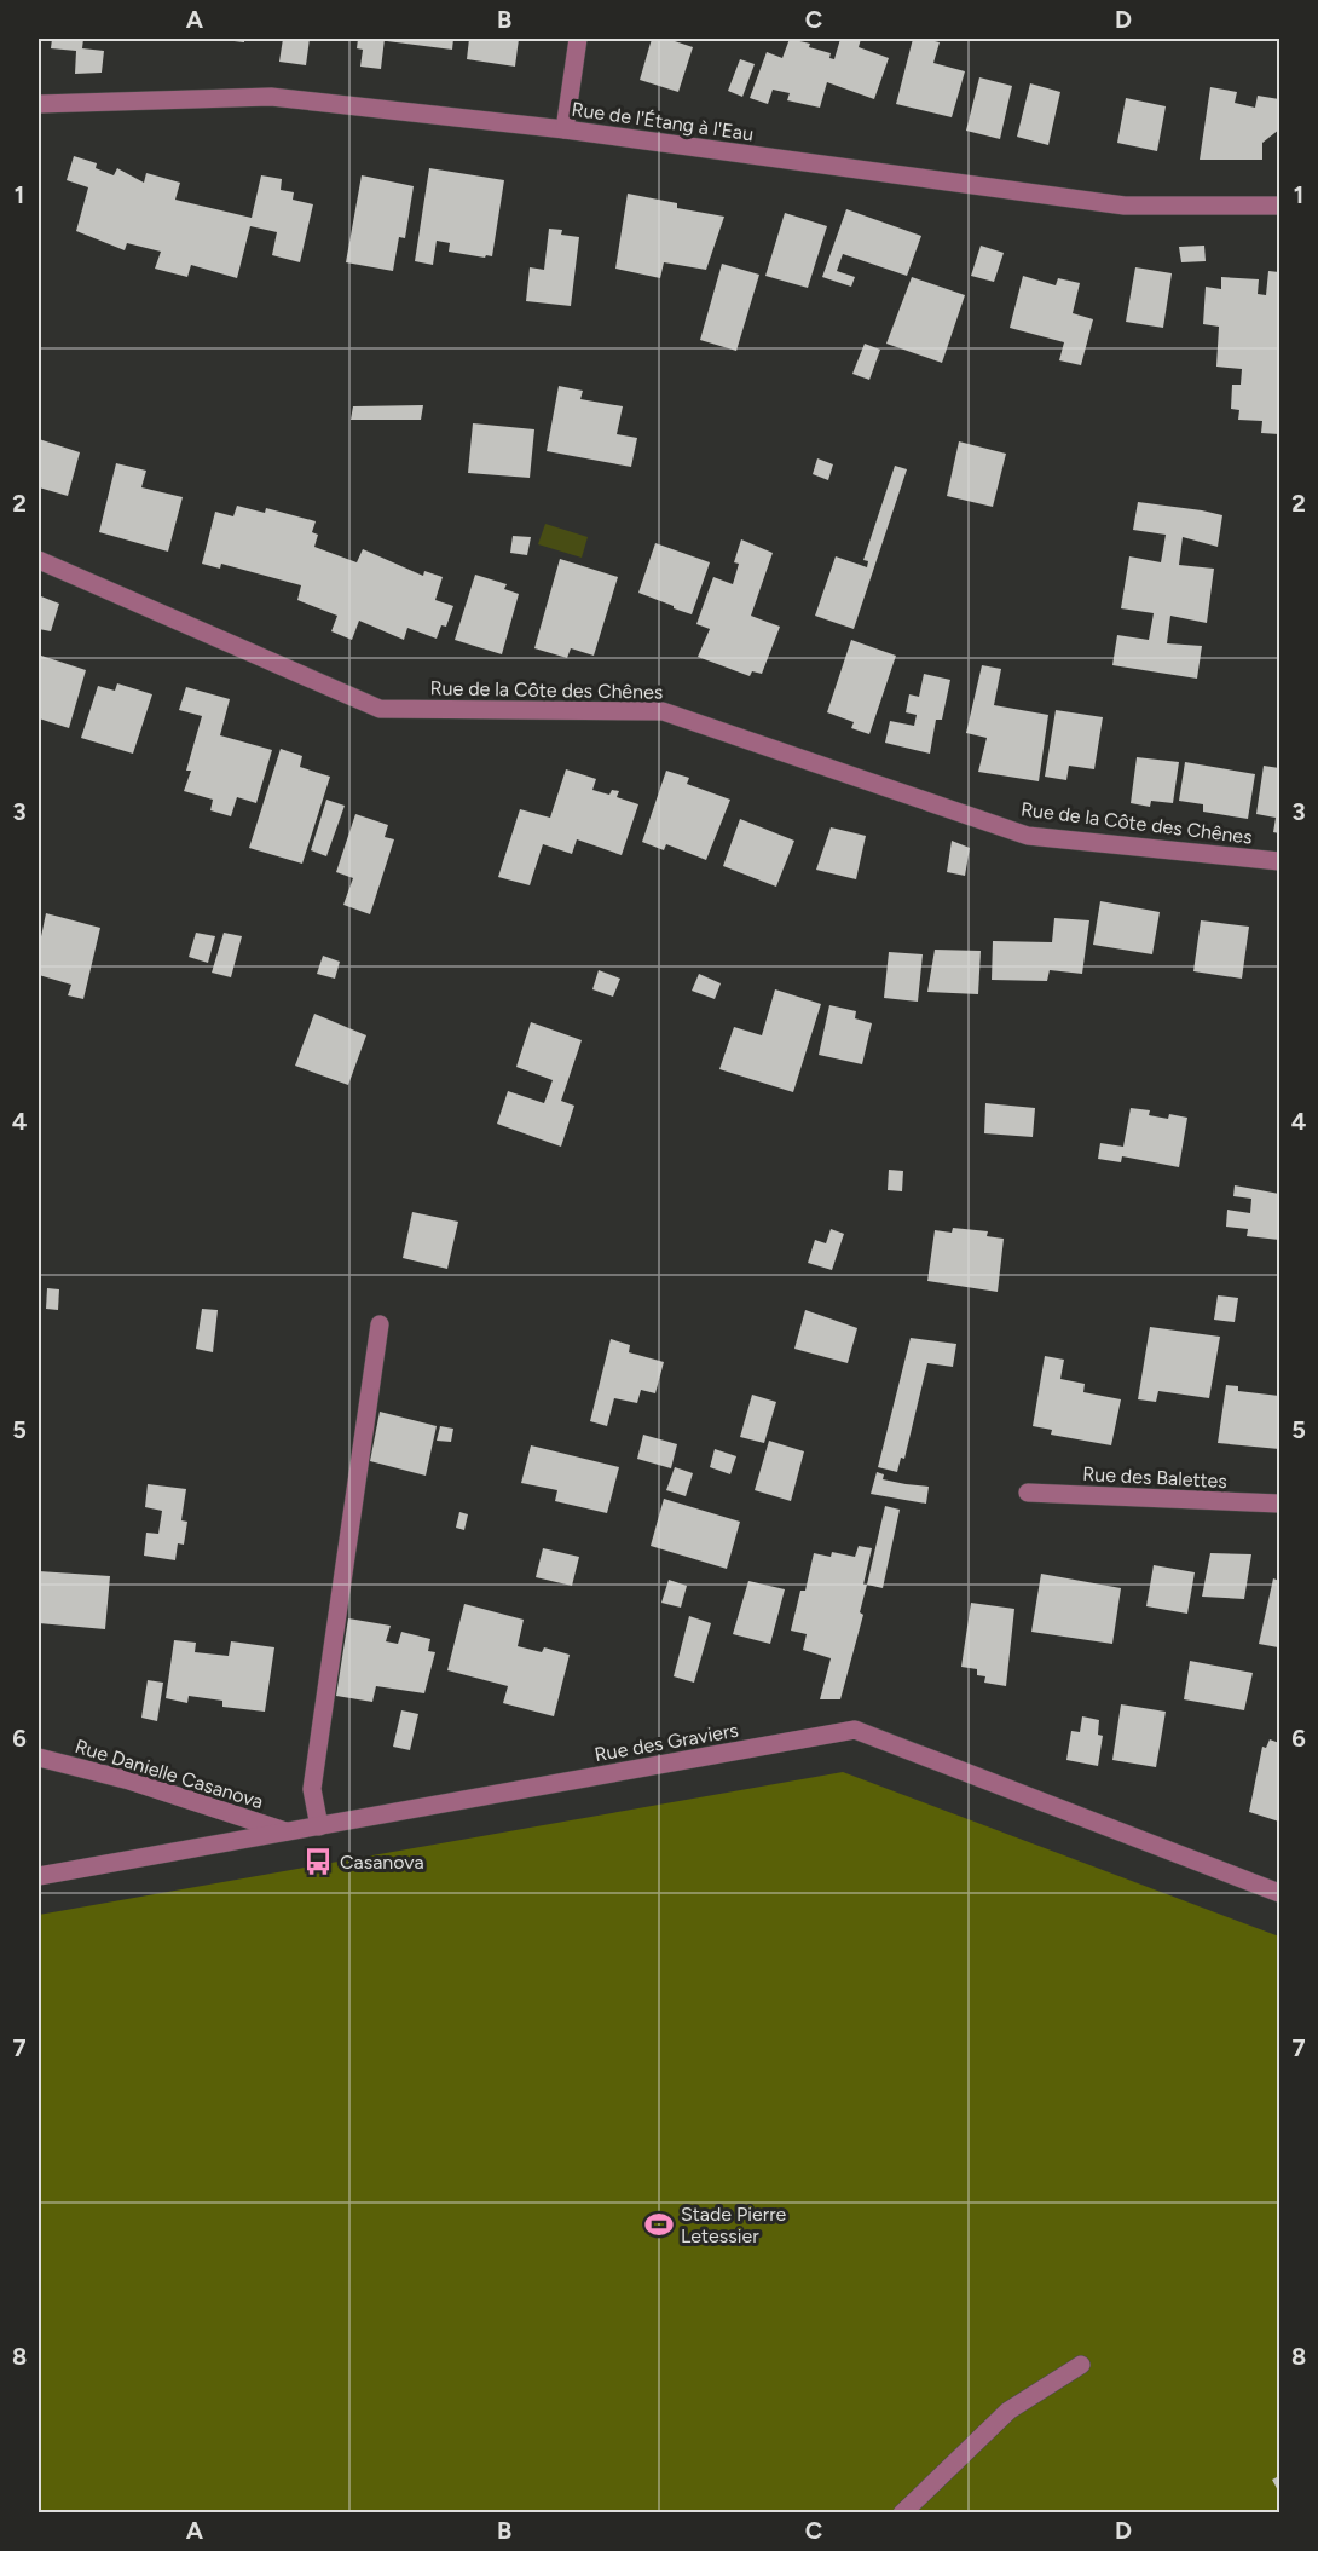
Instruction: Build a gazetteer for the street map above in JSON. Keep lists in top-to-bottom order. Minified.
{"streets":{"street":["Rue de l'Étang à l'Eau","Rue de la Côte des Chênes","Rue des Balettes","Rue des Graviers","Rue Danielle Casanova"]},"crossings":[["Rue des Graviers","Rue Danielle Casanova"]],"places":{"bus stop":["Casanova"],"sports":["Stade Pierre Letessier"]},"grid":{"columns":["A","B","C","D"],"rows":["1","2","3","4","5","6","7","8"]}}
